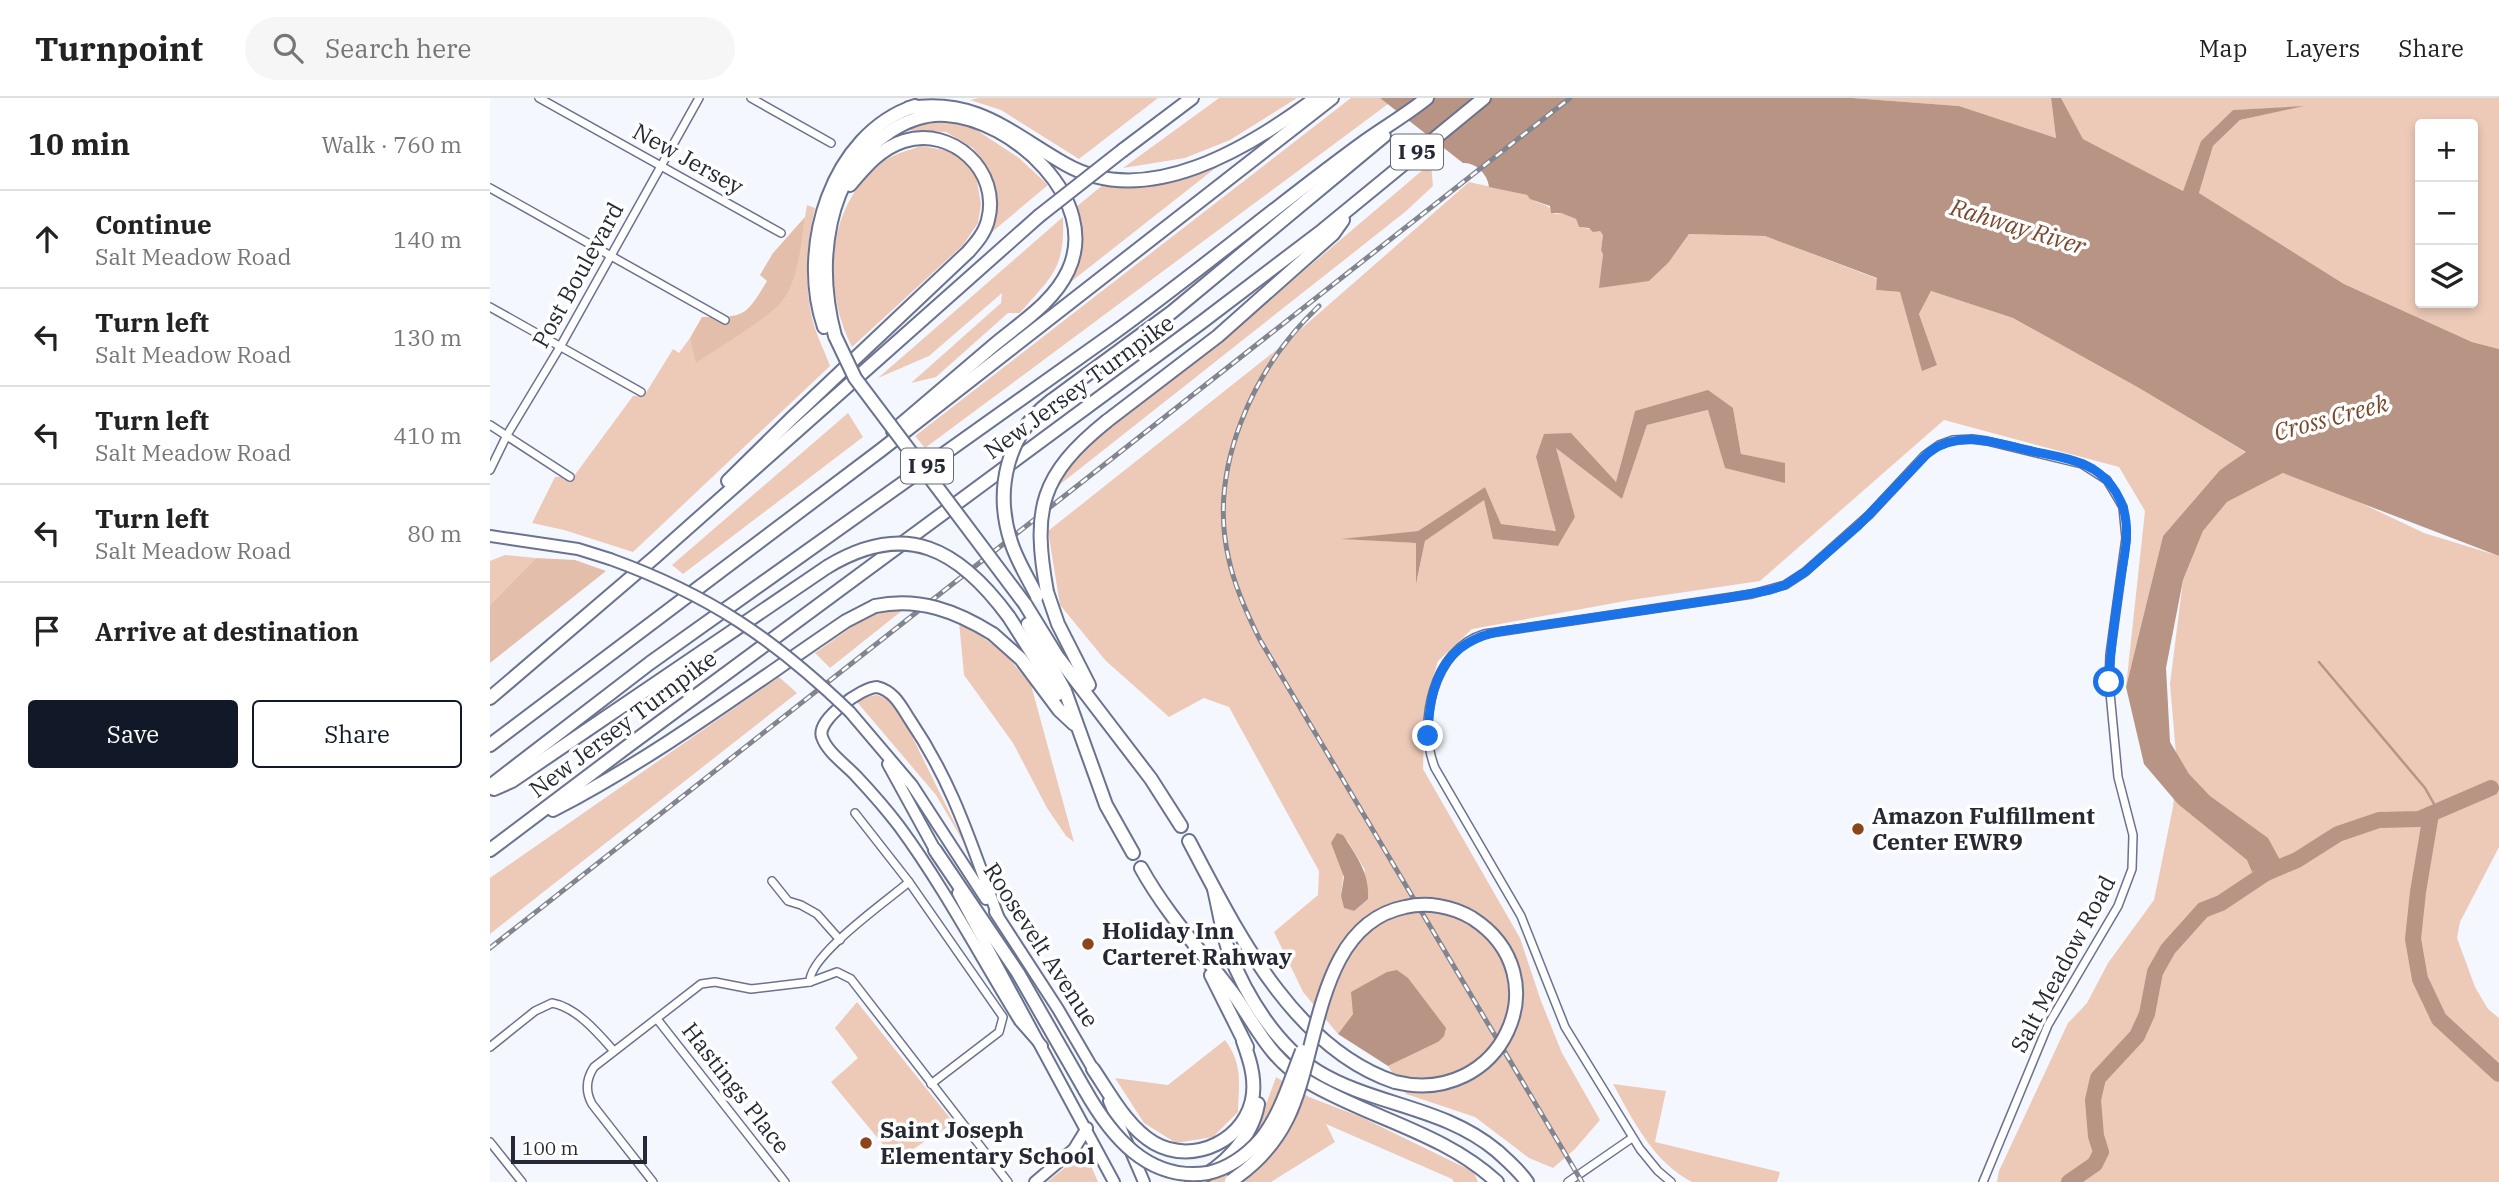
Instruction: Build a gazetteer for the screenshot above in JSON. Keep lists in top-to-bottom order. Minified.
{"streets":{"highway":["I 95","New Jersey Turnpike"],"main road":["Roosevelt Avenue"],"street":["New Jersey","Post Boulevard","Salt Meadow Road","Hastings Place"]},"crossings":[["I 95","New Jersey Turnpike"],["New Jersey","Post Boulevard"]],"water":["Rahway River","Cross Creek"],"places":["Amazon Fulfillment Center EWR9","Holiday Inn Carteret Rahway","Saint Joseph Elementary School"],"scale_bar":"100 m","page":{"header":"Turnpoint","search":"Search here","nav":["Map","Layers","Share"],"heading":["10 min","Walk · 760 m"],"map_buttons":["+","−"],"list":[["Continue","Salt Meadow Road","140 m"],["Turn left","Salt Meadow Road","130 m"],["Turn left","Salt Meadow Road","410 m"],["Turn left","Salt Meadow Road","80 m"],"Arrive at destination"],"buttons":["Save","Share"],"scale":"100 m"}}
